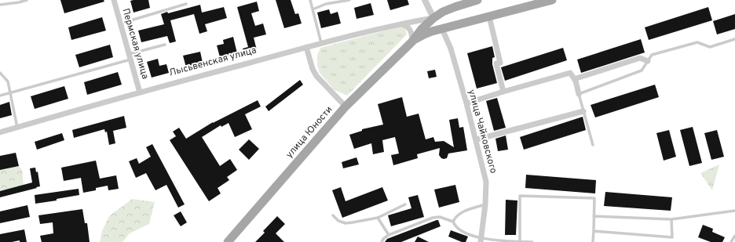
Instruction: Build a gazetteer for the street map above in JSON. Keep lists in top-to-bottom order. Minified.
{"streets":{"main road":["Лысьвенская улица","улица Юности"],"street":["Пермская улица","улица Чайковского"]},"crossings":[["Пермская улица","Лысьвенская улица"],["Лысьвенская улица","улица Юности"]]}
